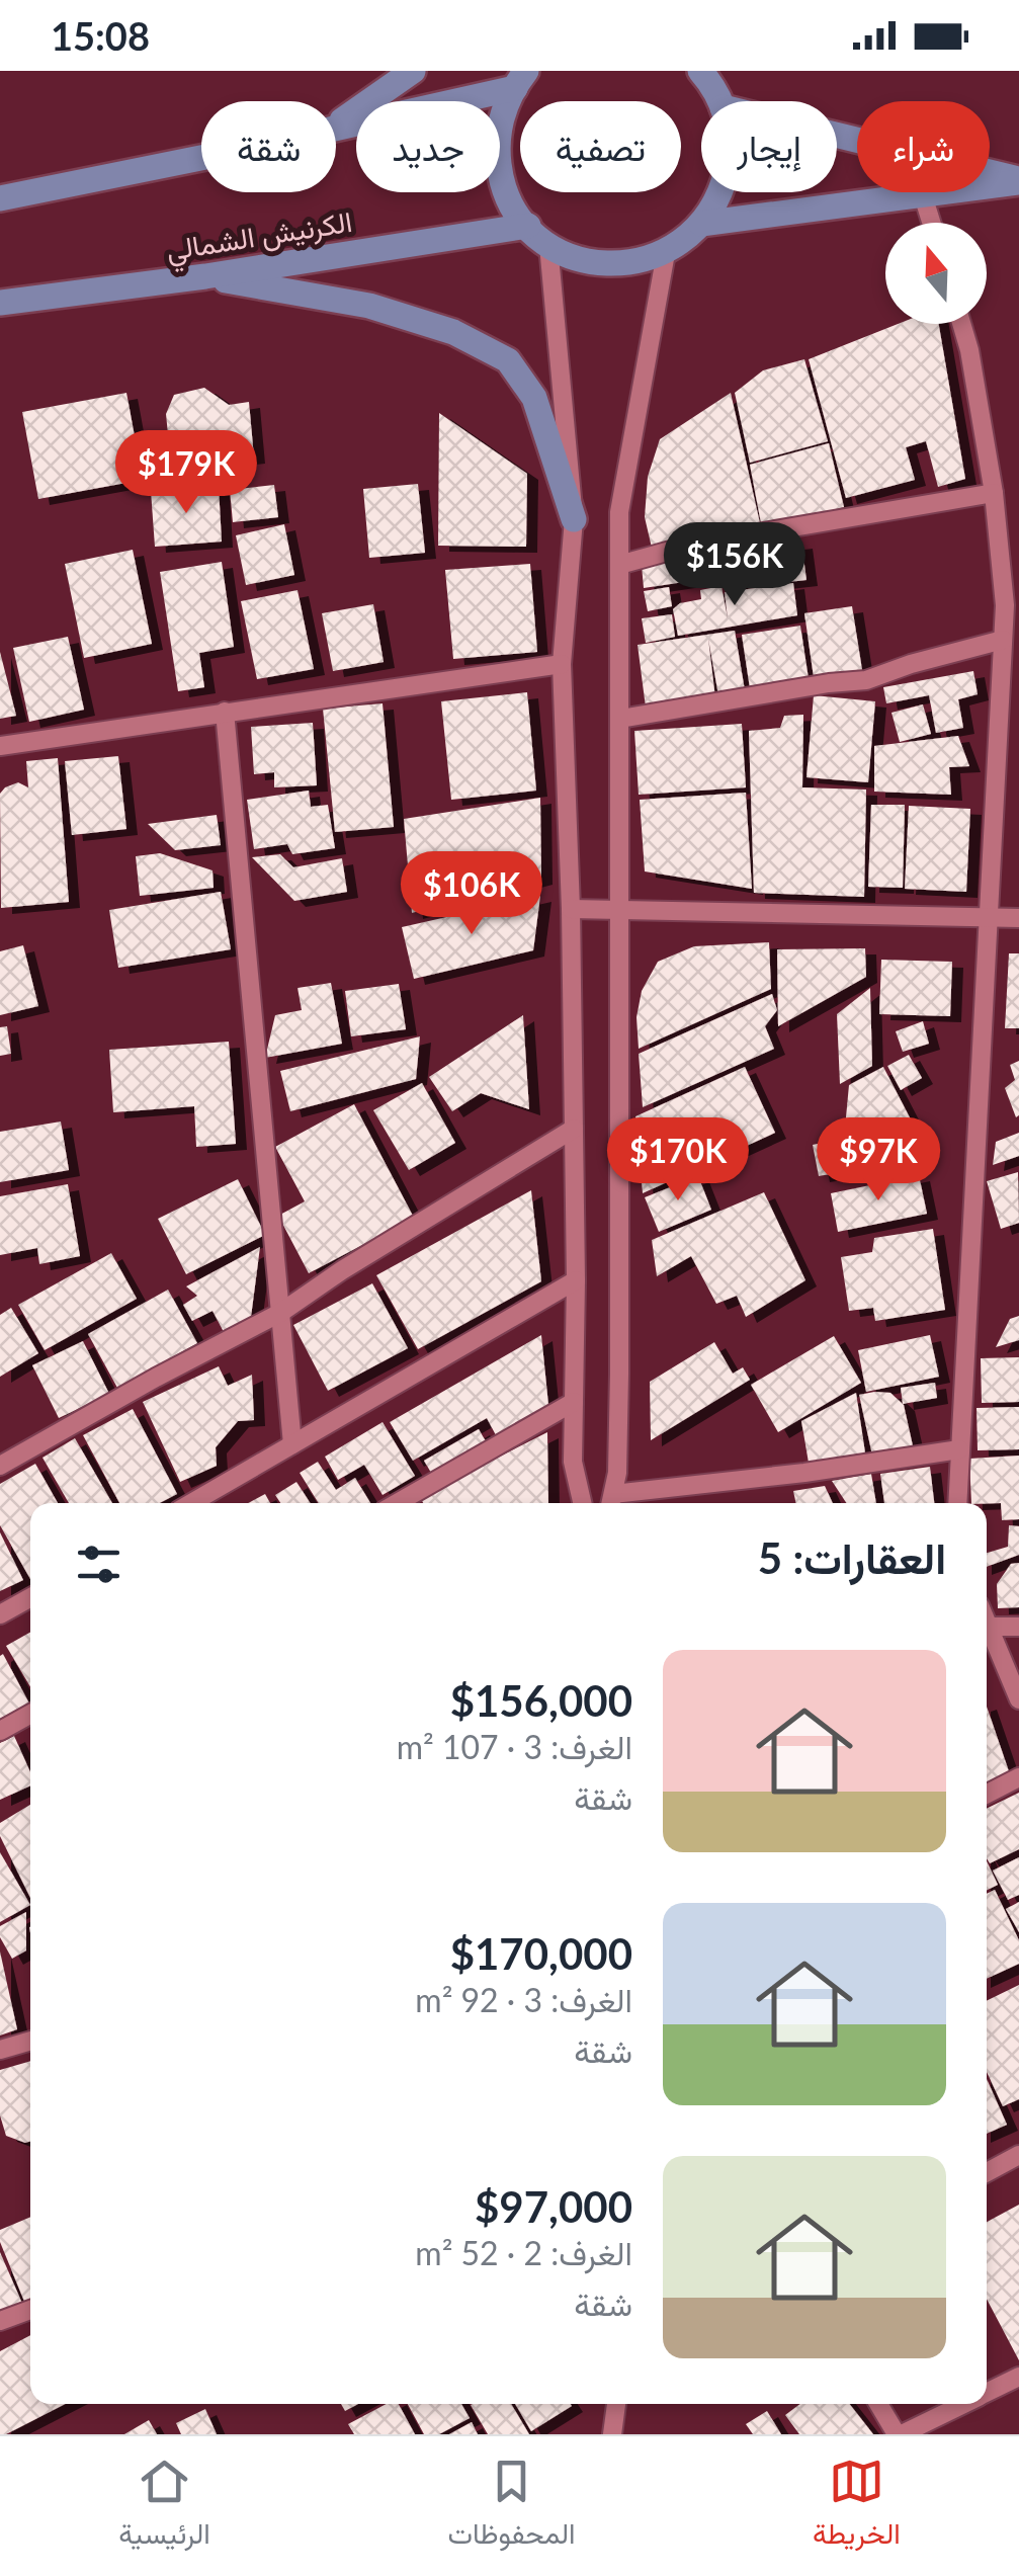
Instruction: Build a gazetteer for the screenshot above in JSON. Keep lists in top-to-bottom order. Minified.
{"streets":{"main road":["الكرنيش الشمالي"]},"north":"top","page":{"status":"15:08","chip":["شراء","إيجار","تصفية","جديد","شقة"],"price":["$179K","$156K","$106K","$170K","$97K"],"heading":"العقارات: 5","list":[{"name":"$156,000","note":"الغرف: 3 · 107 m² · شقة"},{"name":"$170,000","note":"الغرف: 3 · 92 m² · شقة"},{"name":"$97,000","note":"الغرف: 2 · 52 m² · شقة"}],"tabs":["الخريطة","المحفوظات","الرئيسية"]}}
